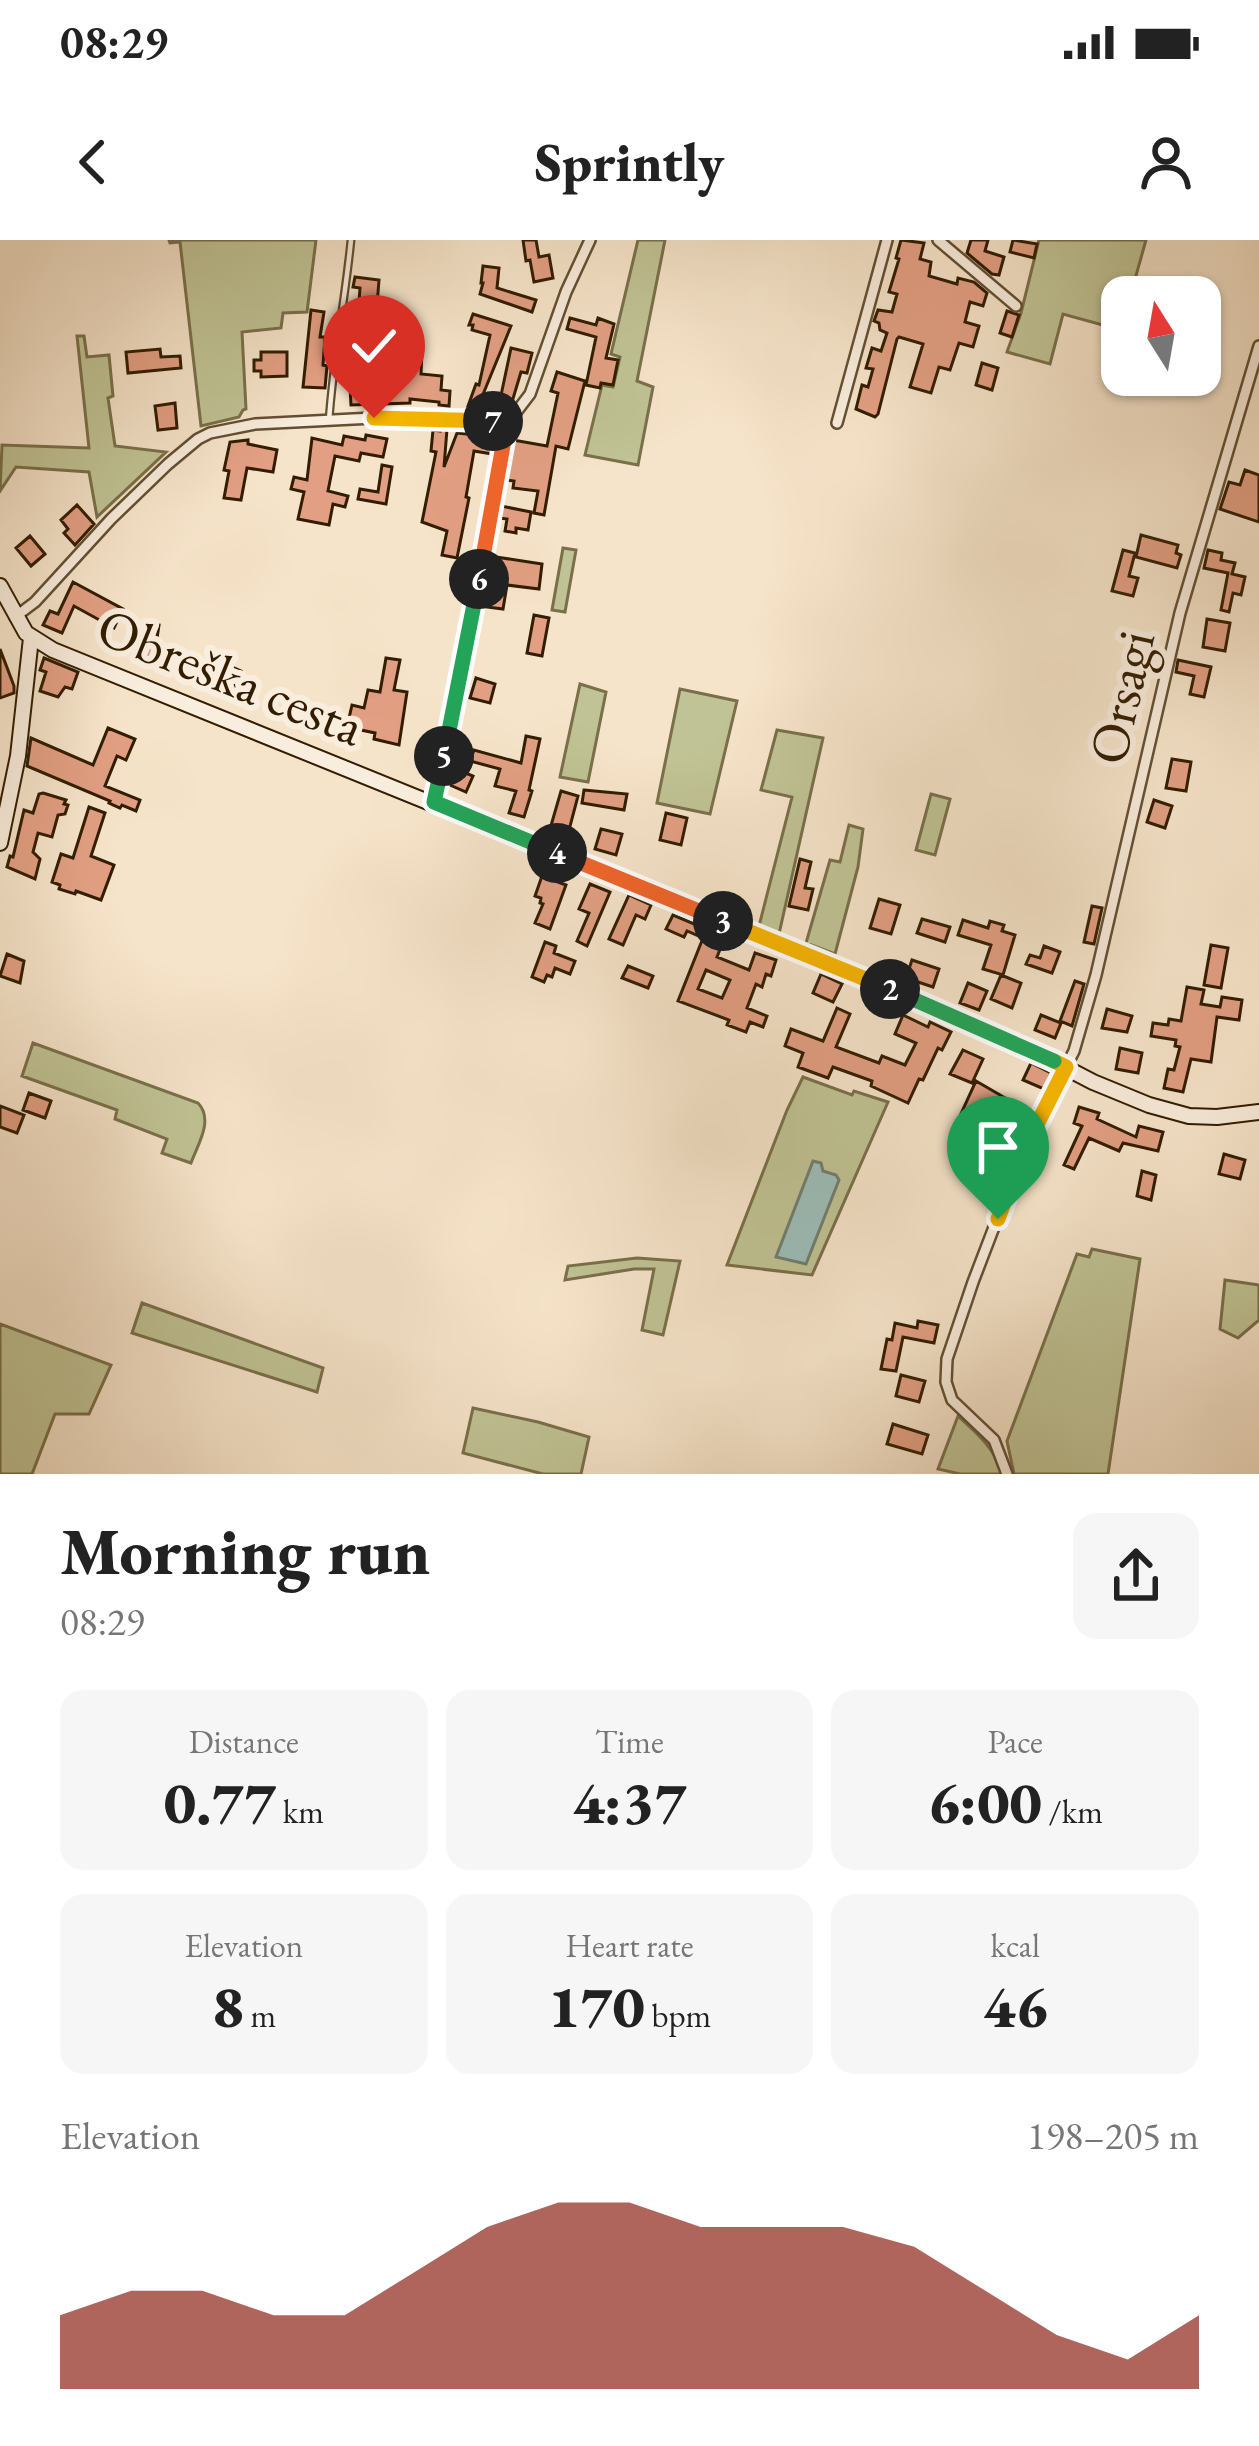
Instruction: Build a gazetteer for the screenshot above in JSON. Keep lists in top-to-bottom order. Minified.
{"streets":{"main road":["Obreška cesta"],"street":["Orsagi"]},"crossings":[["Obreška cesta","Orsagi"]],"north":"top","page":{"status":"08:29","header":"Sprintly","pins":["7","6","5","4","3","2"],"heading":["Morning run","08:29"],"stats":[["Distance","0.77 km"],["Time","4:37"],["Pace","6:00 /km"],["Elevation","8 m"],["Heart rate","170 bpm"],["kcal","46"]],"chart":["Elevation","198–205 m"]}}
